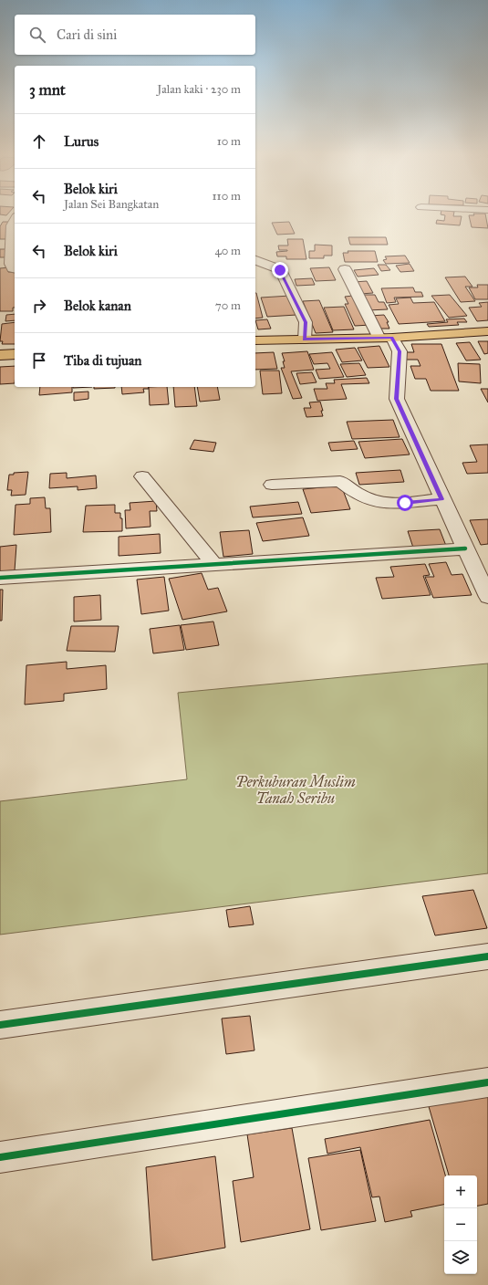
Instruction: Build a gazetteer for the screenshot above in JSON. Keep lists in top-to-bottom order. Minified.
{"parks":["Perkuburan Muslim Tanah Seribu"],"page":{"search":"Cari di sini","heading":["3 mnt","Jalan kaki · 230 m"],"list":[["Lurus","10 m"],["Belok kiri","Jalan Sei Bangkatan","110 m"],["Belok kiri","40 m"],["Belok kanan","70 m"],"Tiba di tujuan"],"map_buttons":["+","−"]}}
